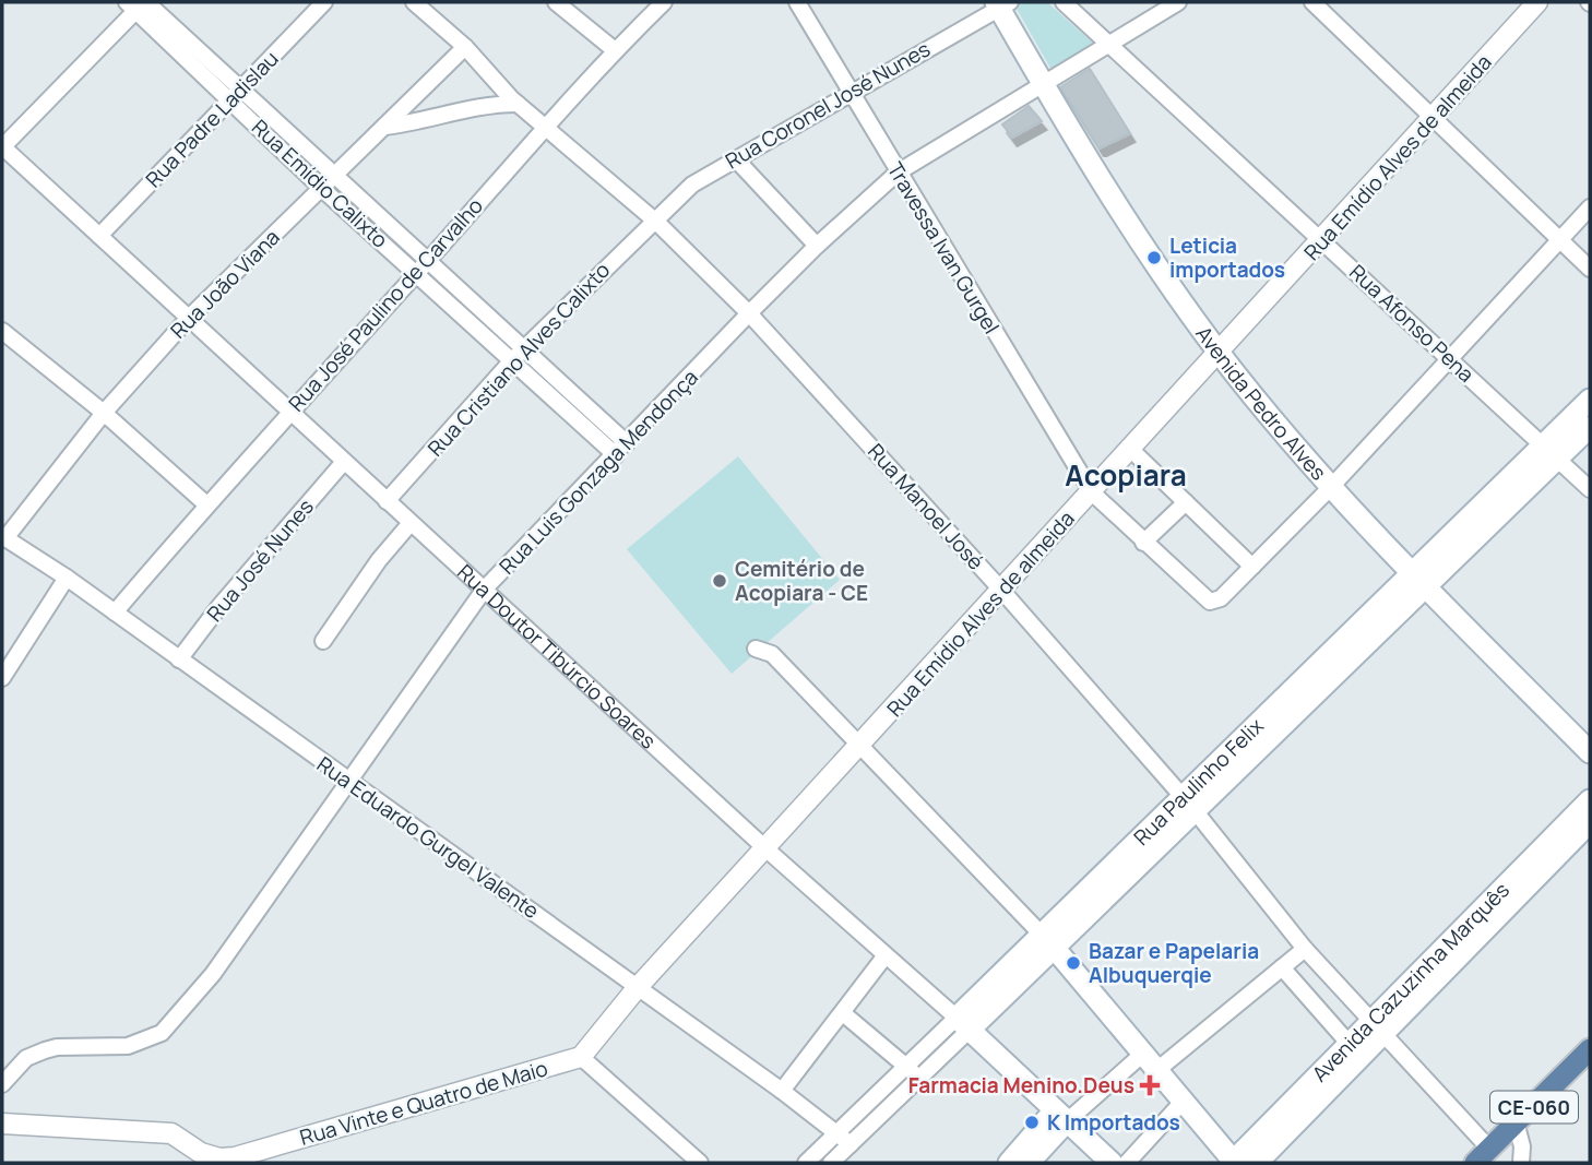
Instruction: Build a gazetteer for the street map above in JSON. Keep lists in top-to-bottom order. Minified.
{"streets":{"main road":["Avenida Pedro Alves","Rua Doutor Tibúrcio Soares","Rua Paulinho Felix","Avenida Cazuzinha Marquês","CE-060"],"street":["Rua Coronel José Nunes","Rua Padre Ladislau","Rua Emídio Alves de almeida","Rua Emídio Calixto","Travessa Ivan Gurgel","Rua João Viana","Rua José Paulino de Carvalho","Rua Afonso Pena","Rua Cristiano Alves Calixto","Rua Luis Gonzaga Mendonça","Rua Manoel José","Rua José Nunes","Rua Eduardo Gurgel Valente","Rua Vinte e Quatro de Maio"]},"crossings":[["Rua Coronel José Nunes","Travessa Ivan Gurgel"],["Rua Coronel José Nunes","Rua Cristiano Alves Calixto"],["Rua Coronel José Nunes","Avenida Pedro Alves"],["Rua Coronel José Nunes","Rua Manoel José"],["Rua Padre Ladislau","Rua Emídio Calixto"],["Rua Padre Ladislau","Rua Doutor Tibúrcio Soares"],["Rua Emídio Alves de almeida","Travessa Ivan Gurgel"],["Rua Emídio Alves de almeida","Rua Afonso Pena"],["Rua Emídio Alves de almeida","Avenida Pedro Alves"],["Rua Emídio Alves de almeida","Rua Manoel José"],["Rua Emídio Alves de almeida","Rua Doutor Tibúrcio Soares"],["Rua Emídio Alves de almeida","Rua Eduardo Gurgel Valente"],["Rua Emídio Calixto","Rua João Viana"],["Rua Emídio Calixto","Rua José Paulino de Carvalho"],["Rua Emídio Calixto","Rua Cristiano Alves Calixto"],["Rua Emídio Calixto","Rua Luis Gonzaga Mendonça"],["Travessa Ivan Gurgel","Rua Luis Gonzaga Mendonça"],["Rua João Viana","Rua Manoel José"],["Rua João Viana","Rua Doutor Tibúrcio Soares"],["Rua João Viana","Rua Eduardo Gurgel Valente"],["Rua José Paulino de Carvalho","Rua Manoel José"],["Rua José Paulino de Carvalho","Rua Doutor Tibúrcio Soares"],["Rua José Paulino de Carvalho","Rua Eduardo Gurgel Valente"],["Rua Afonso Pena","Rua Luis Gonzaga Mendonça"],["Rua Afonso Pena","Rua Paulinho Felix"],["Rua Cristiano Alves Calixto","Rua Manoel José"],["Rua Cristiano Alves Calixto","Rua Doutor Tibúrcio Soares"],["Avenida Pedro Alves","Rua Luis Gonzaga Mendonça"],["Avenida Pedro Alves","Rua Paulinho Felix"],["Rua Luis Gonzaga Mendonça","Rua Manoel José"],["Rua Luis Gonzaga Mendonça","Rua Doutor Tibúrcio Soares"],["Rua Luis Gonzaga Mendonça","Rua Eduardo Gurgel Valente"],["Rua Manoel José","Rua Paulinho Felix"],["Rua Manoel José","Avenida Cazuzinha Marquês"],["Rua Manoel José","CE-060"],["Rua José Nunes","Rua Doutor Tibúrcio Soares"],["Rua José Nunes","Rua Eduardo Gurgel Valente"],["Rua Doutor Tibúrcio Soares","Rua Paulinho Felix"],["Rua Paulinho Felix","Rua Eduardo Gurgel Valente"]],"districts":["Acopiara"],"places":{"other":["Leticia importados","Cemitério de Acopiara - CE","Bazar e Papelaria Albuquerqie","K Importados"],"health":["Farmacia Menino.Deus"]}}
